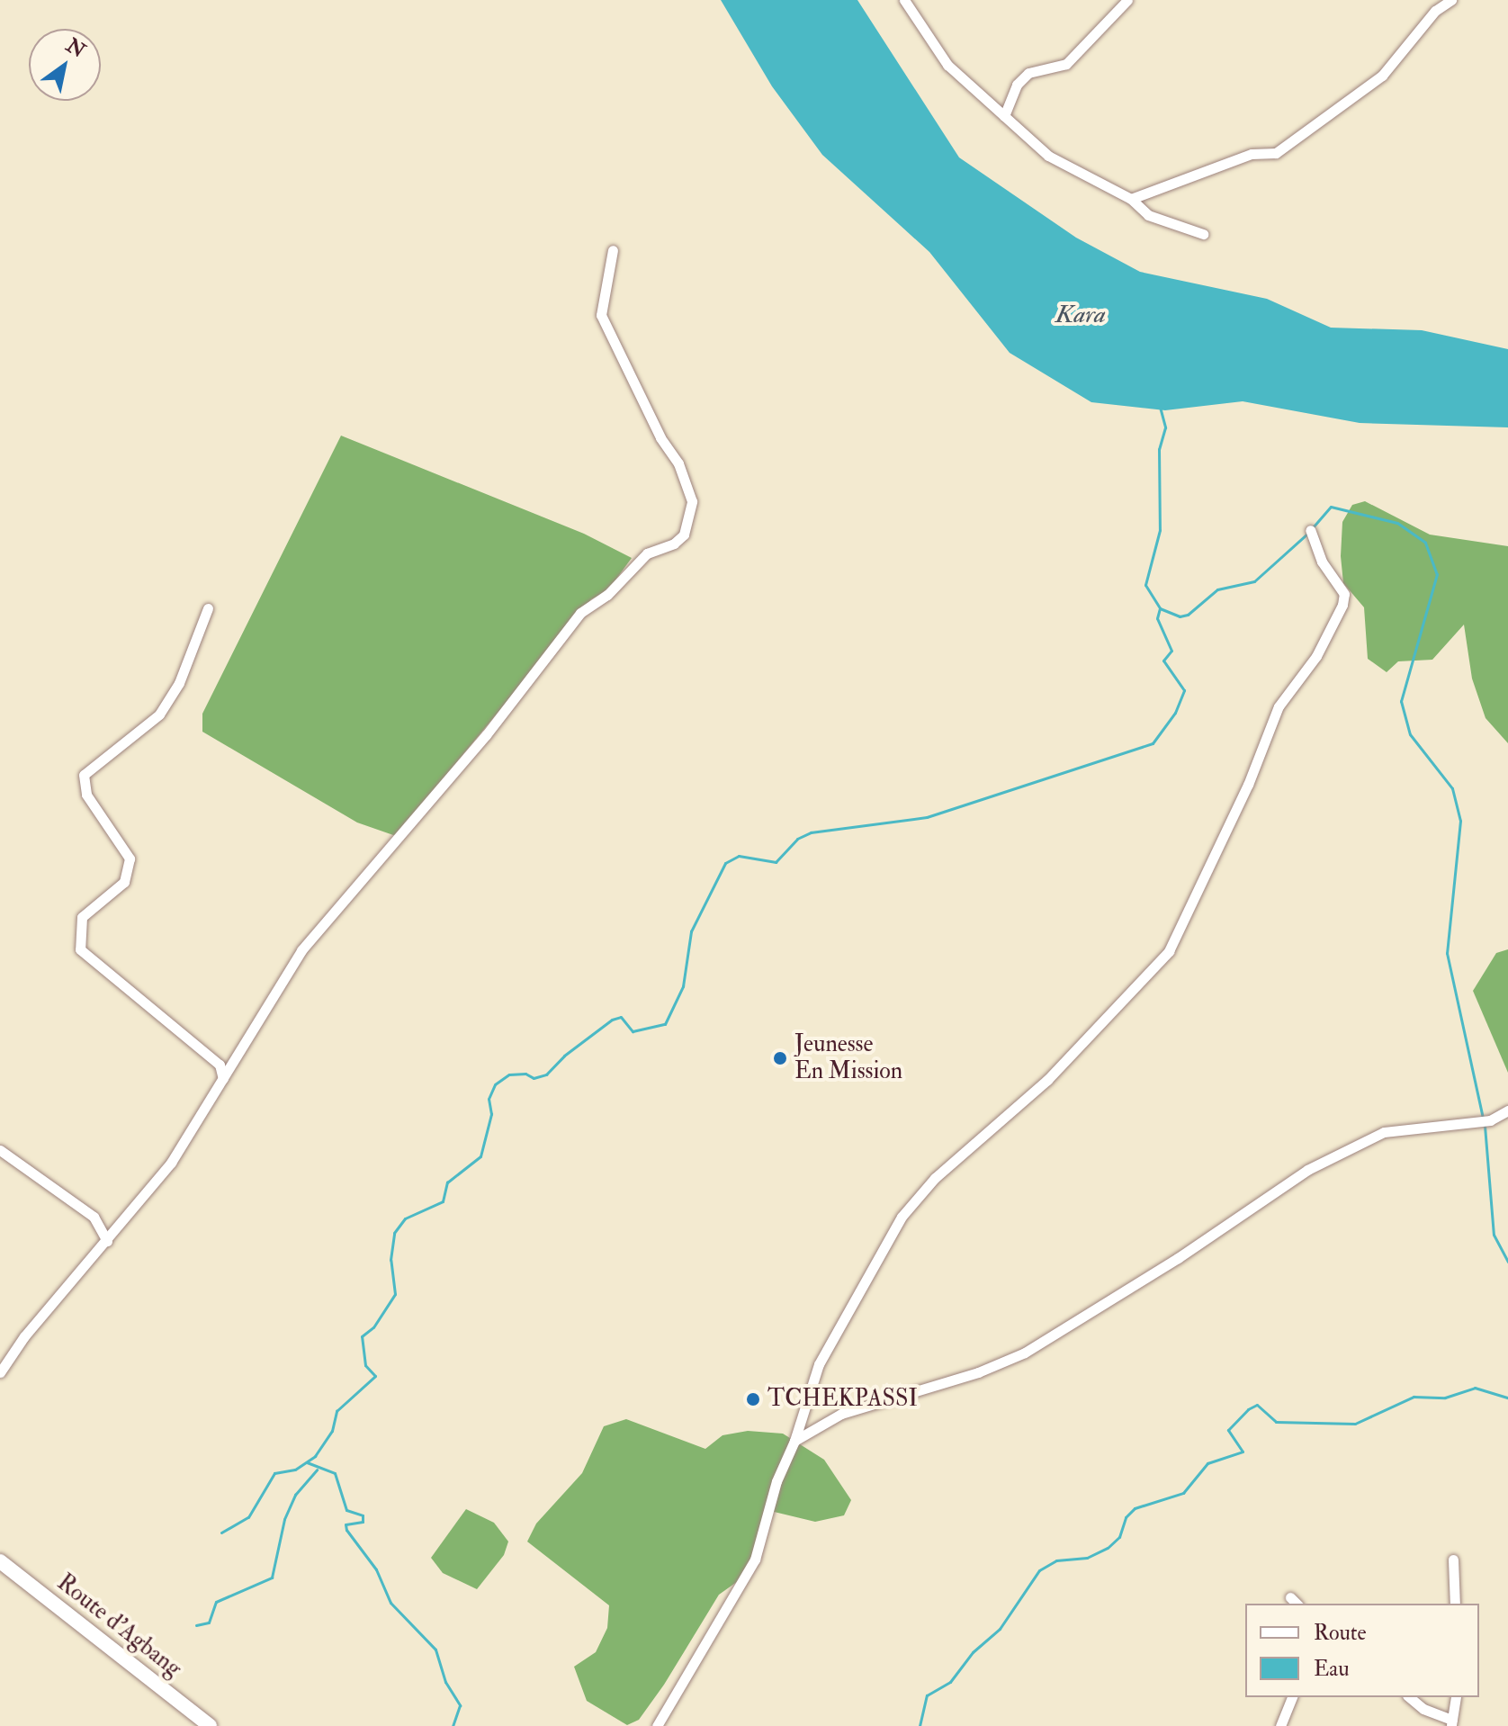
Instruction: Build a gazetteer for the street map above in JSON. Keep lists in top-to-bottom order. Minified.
{"streets":{"main road":["Route d'Agbang"]},"water":["Kara"],"places":["Jeunesse En Mission","TCHEKPASSI"],"legend":["Route","Eau"],"north":"top right"}
